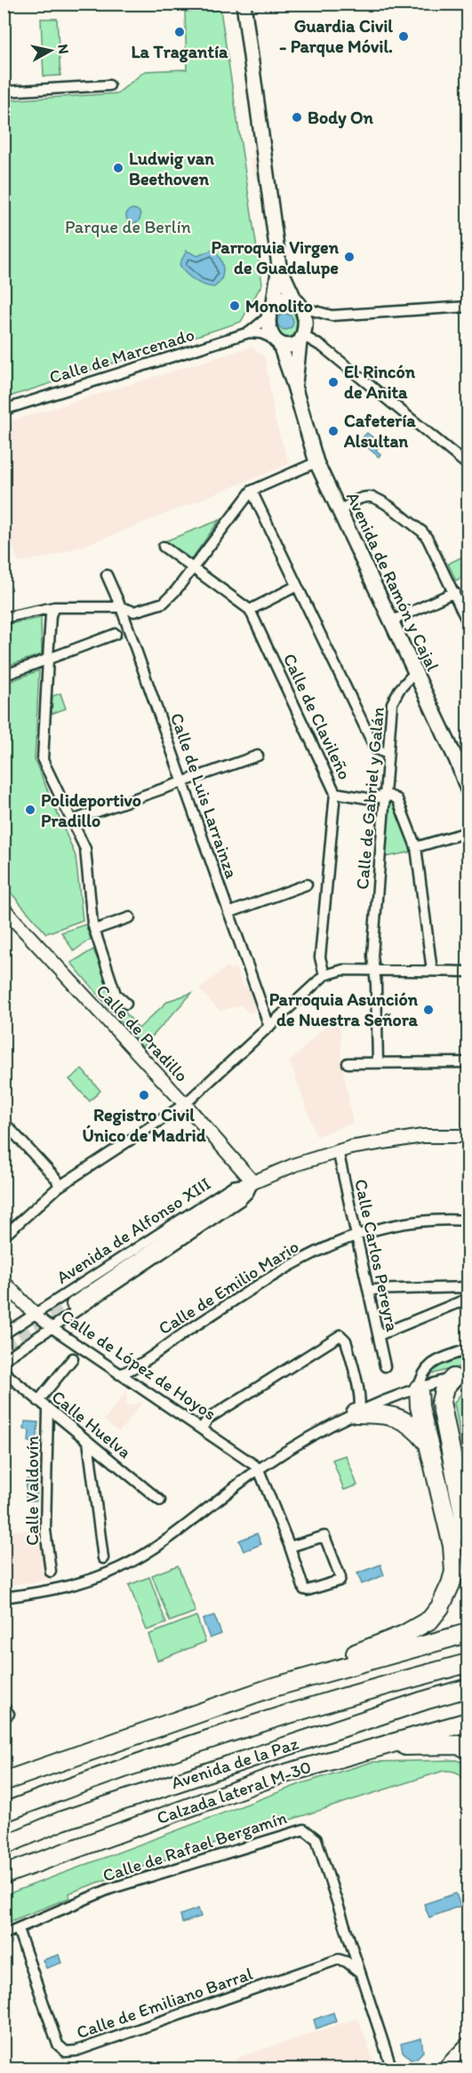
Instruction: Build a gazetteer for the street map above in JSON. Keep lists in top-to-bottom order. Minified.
{"streets":{"highway":["Avenida de la Paz","Calzada lateral M-30"],"main road":["Avenida de Ramón y Cajal"],"street":["Calle de Marcenado","Calle de Clavileño","Calle de Luis Larrainza","Calle de Gabriel y Galán","Calle de Pradillo","Avenida de Alfonso XIII","Calle Carlos Pereyra","Calle de Emilio Mario","Calle de López de Hoyos","Calle Huelva","Calle Valdovín","Calle de Rafael Bergamín","Calle de Emiliano Barral"]},"crossings":[["Calle de Marcenado","Avenida de Ramón y Cajal"],["Avenida de Ramón y Cajal","Calle de Gabriel y Galán"],["Calle de Pradillo","Avenida de Alfonso XIII"],["Avenida de Alfonso XIII","Calle Carlos Pereyra"],["Avenida de Alfonso XIII","Calle de López de Hoyos"],["Calle Carlos Pereyra","Calle de Emilio Mario"],["Calle de Emilio Mario","Calle de López de Hoyos"],["Calle Huelva","Calle Valdovín"],["Calle de Rafael Bergamín","Calle de Emiliano Barral"]],"parks":["Parque de Berlín"],"places":["La Tragantía","Guardia Civil - Parque Móvil.","Body On","Ludwig van Beethoven","Parroquia Virgen de Guadalupe","Monolito","El Rincón de Anita","Cafetería Alsultan","Polideportivo Pradillo","Parroquia Asunción de Nuestra Señora","Registro Civil Único de Madrid"],"north":"right"}
